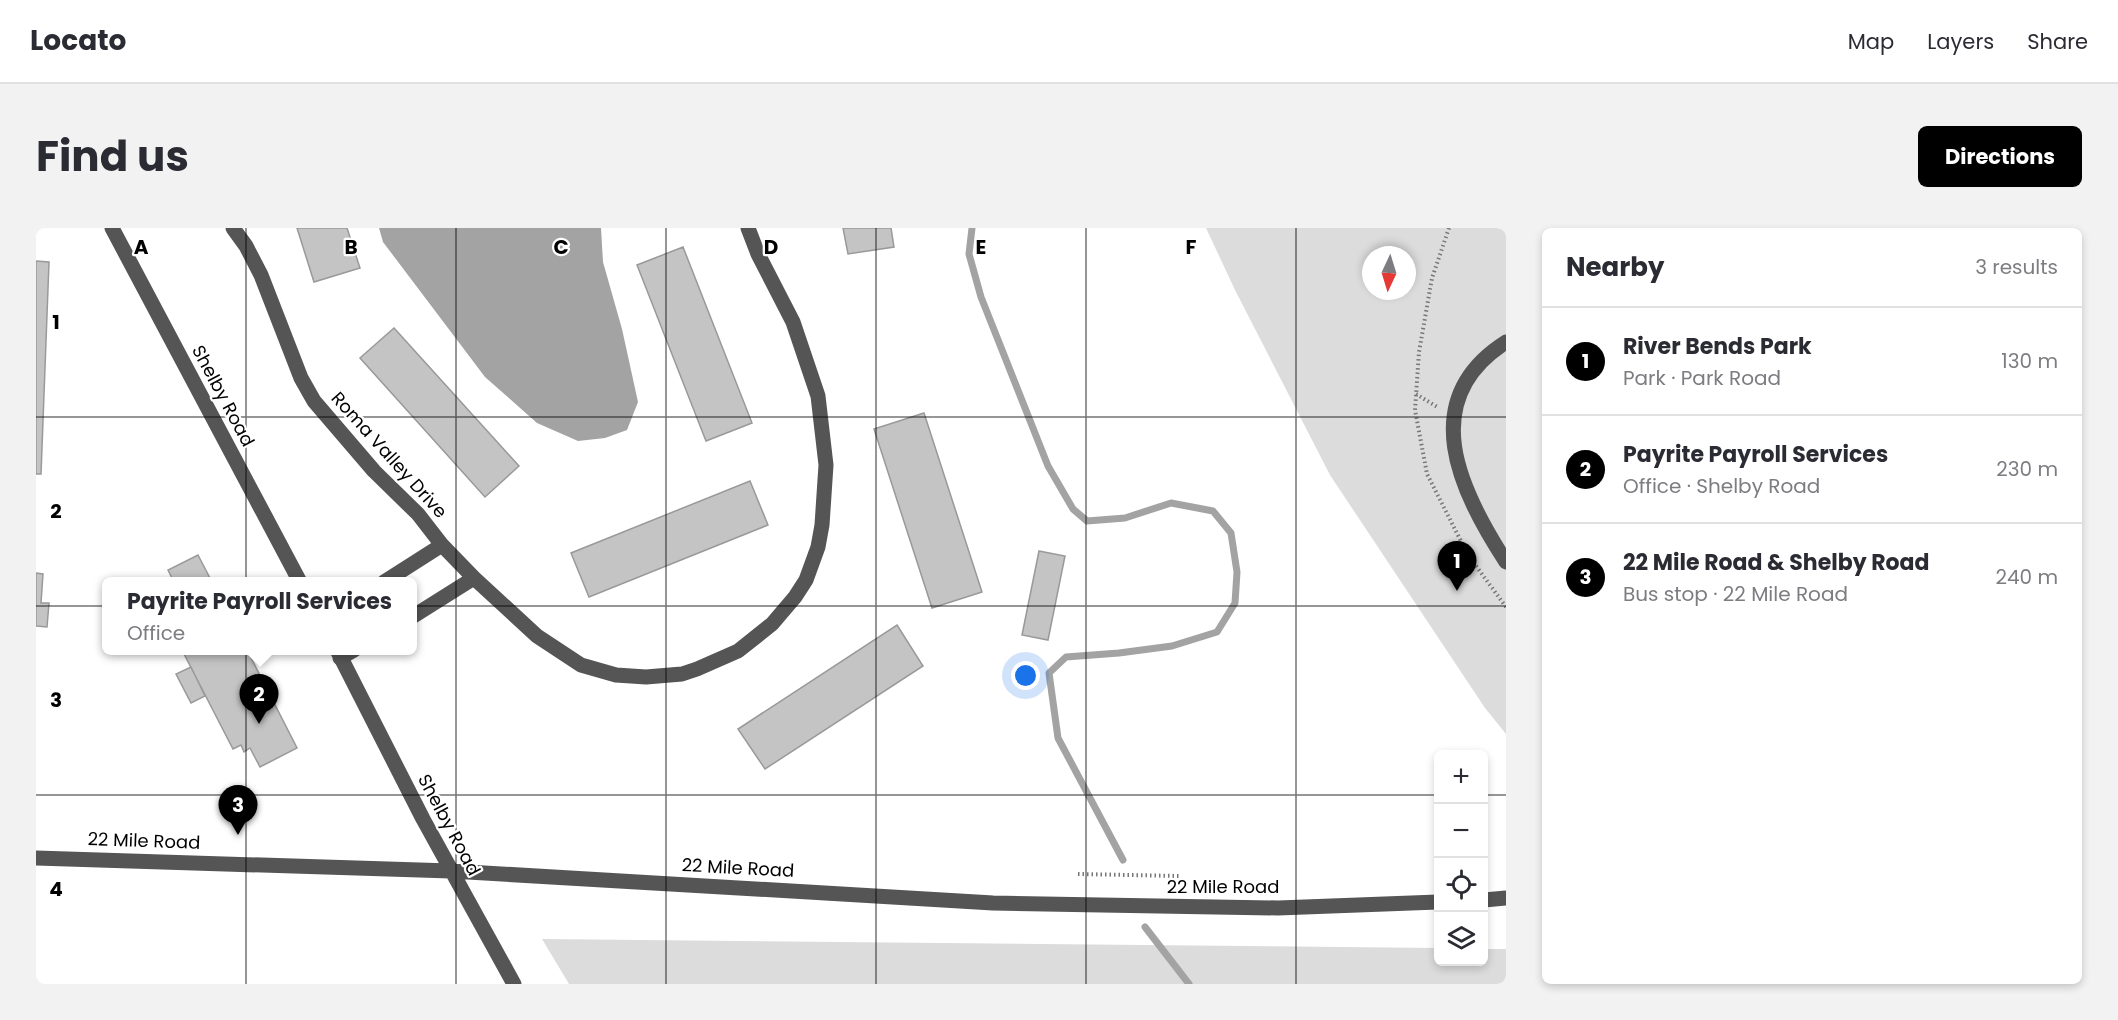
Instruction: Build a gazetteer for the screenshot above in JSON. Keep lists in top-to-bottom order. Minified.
{"streets":{"street":["Shelby Road","Roma Valley Drive","22 Mile Road"]},"crossings":[["Shelby Road","22 Mile Road"]],"north":"bottom","page":{"header":"Locato","nav":["Map","Layers","Share"],"title":"Find us","buttons":"Directions","heading":["Nearby","3 results"],"list":[{"mark":"1","name":"River Bends Park","note":"Park · Park Road","value":"130 m"},{"mark":"2","name":"Payrite Payroll Services","note":"Office · Shelby Road","value":"230 m"},{"mark":"3","name":"22 Mile Road & Shelby Road","note":"Bus stop · 22 Mile Road","value":"240 m"}],"pins":["1","2","3"],"popup":["Payrite Payroll Services","Office"],"map_buttons":["+","−"]},"grid":{"columns":["A","B","C","D","E","F"],"rows":["1","2","3","4"]}}
